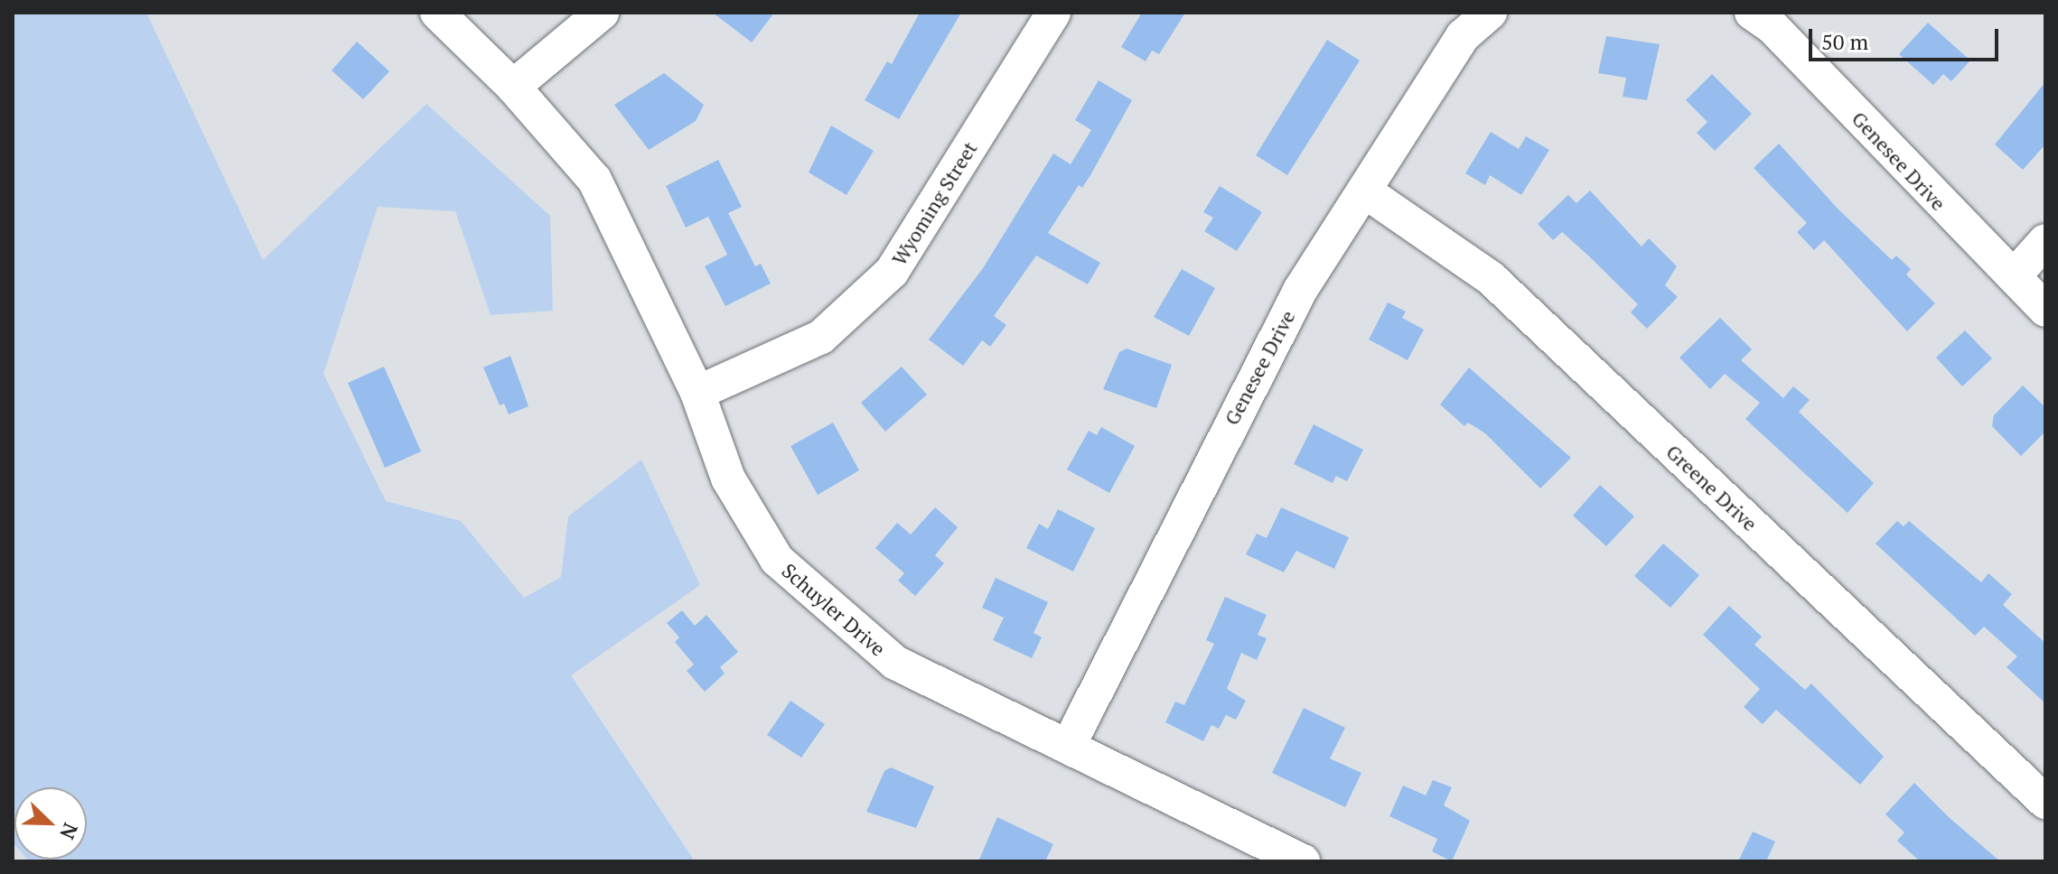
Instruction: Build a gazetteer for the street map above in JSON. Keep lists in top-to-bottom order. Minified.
{"streets":{"street":["Genesee Drive","Wyoming Street","Greene Drive","Schuyler Drive"]},"crossings":[["Genesee Drive","Greene Drive"],["Genesee Drive","Schuyler Drive"],["Wyoming Street","Schuyler Drive"]],"scale_bar":"50 m","north":"bottom right"}
